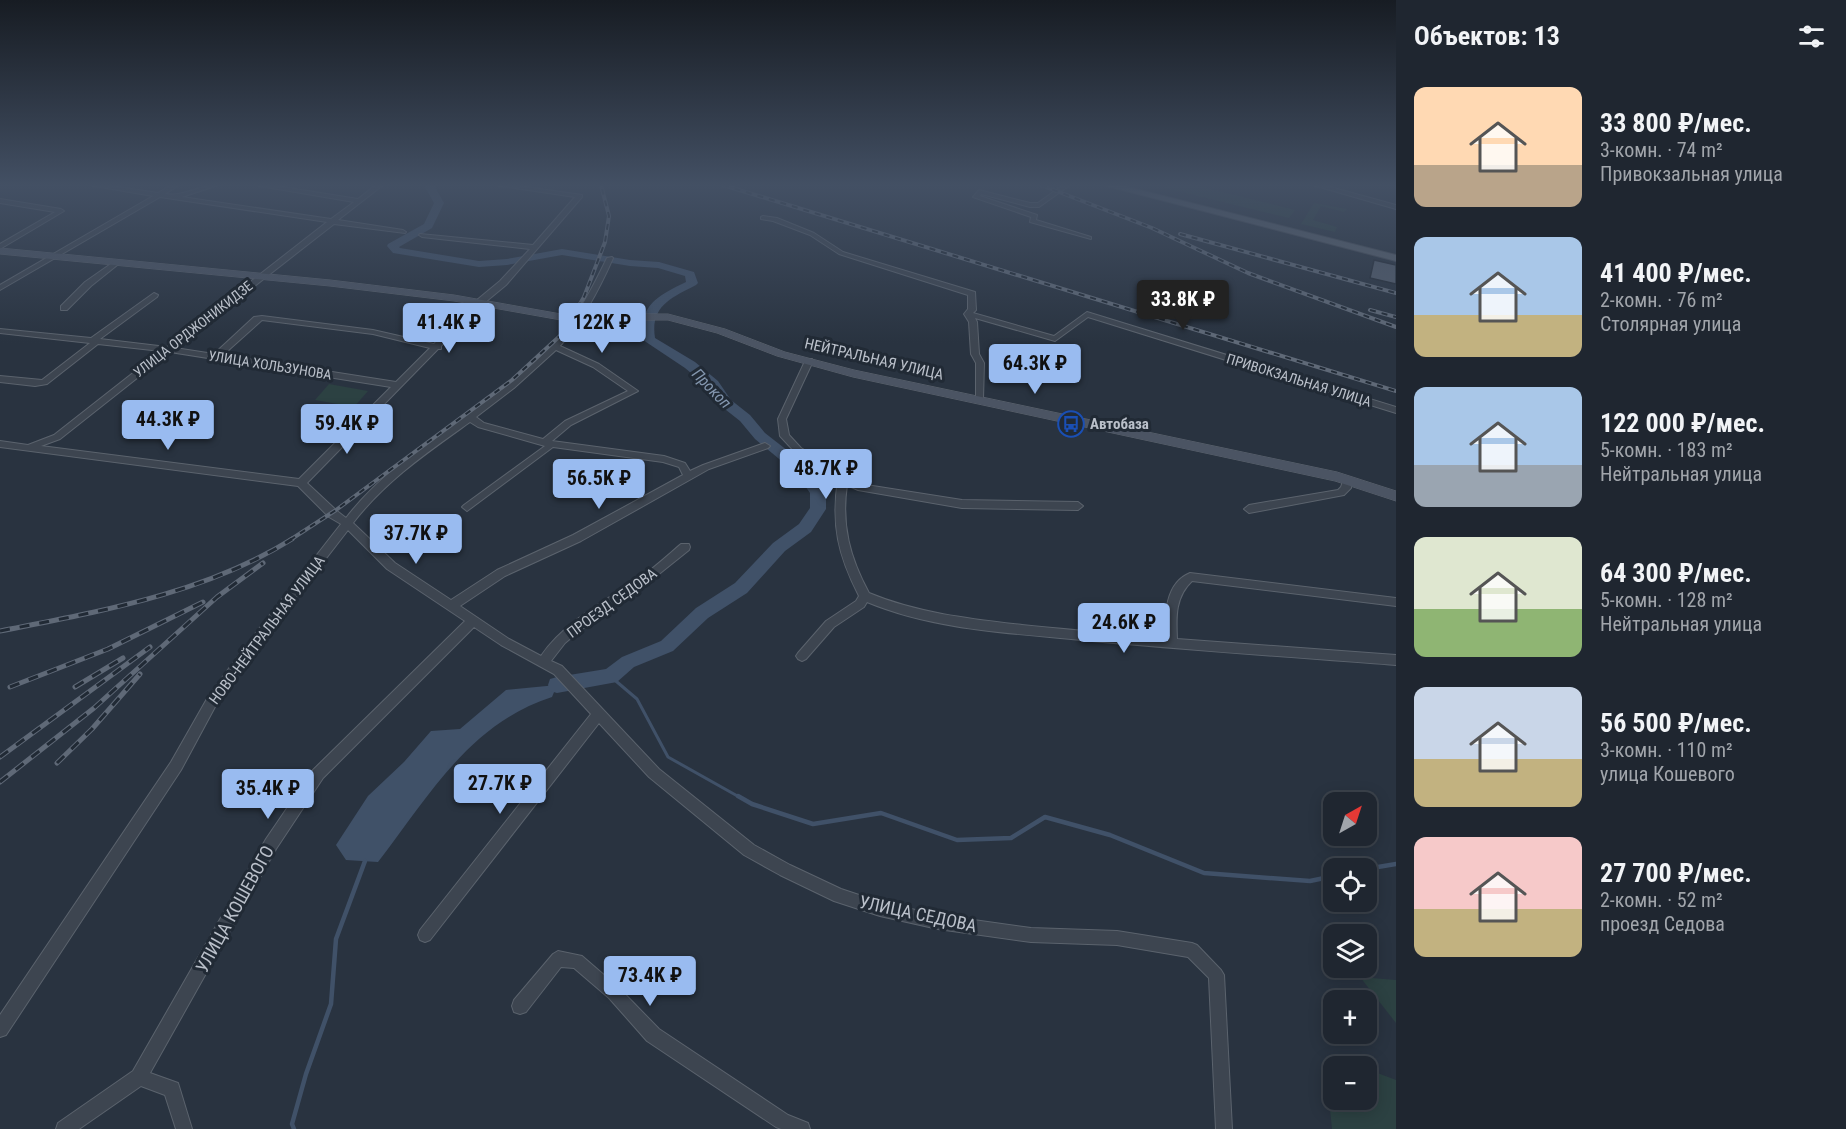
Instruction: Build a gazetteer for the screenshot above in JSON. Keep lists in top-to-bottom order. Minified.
{"streets":{"main road":["НЕЙТРАЛЬНАЯ УЛИЦА"],"street":["УЛИЦА ОРДЖОНИКИДЗЕ","УЛИЦА ХОЛЬЗУНОВА","ПРИВОКЗАЛЬНАЯ УЛИЦА","ПРОЕЗД СЕДОВА","НОВО-НЕЙТРАЛЬНАЯ УЛИЦА","УЛИЦА КОШЕВОГО","УЛИЦА СЕДОВА"]},"crossings":[["УЛИЦА ОРДЖОНИКИДЗЕ","НЕЙТРАЛЬНАЯ УЛИЦА"],["УЛИЦА ОРДЖОНИКИДЗЕ","УЛИЦА ХОЛЬЗУНОВА"],["НЕЙТРАЛЬНАЯ УЛИЦА","НОВО-НЕЙТРАЛЬНАЯ УЛИЦА"],["ПРОЕЗД СЕДОВА","УЛИЦА СЕДОВА"]],"water":["Прокоп"],"places":{"bus stop":["Автобаза"]},"north":"top right","page":{"heading":"Объектов: 13","list":[{"name":"33 800 ₽/мес.","note":"3-комн. · 74 m² · Привокзальная улица"},{"name":"41 400 ₽/мес.","note":"2-комн. · 76 m² · Столярная улица"},{"name":"122 000 ₽/мес.","note":"5-комн. · 183 m² · Нейтральная улица"},{"name":"64 300 ₽/мес.","note":"5-комн. · 128 m² · Нейтральная улица"},{"name":"56 500 ₽/мес.","note":"3-комн. · 110 m² · улица Кошевого"},{"name":"27 700 ₽/мес.","note":"2-комн. · 52 m² · проезд Седова"}],"price":["33.8K ₽","41.4K ₽","122K ₽","64.3K ₽","44.3K ₽","59.4K ₽","48.7K ₽","56.5K ₽","37.7K ₽","24.6K ₽","27.7K ₽","35.4K ₽","73.4K ₽"],"map_buttons":["+","−"]}}
